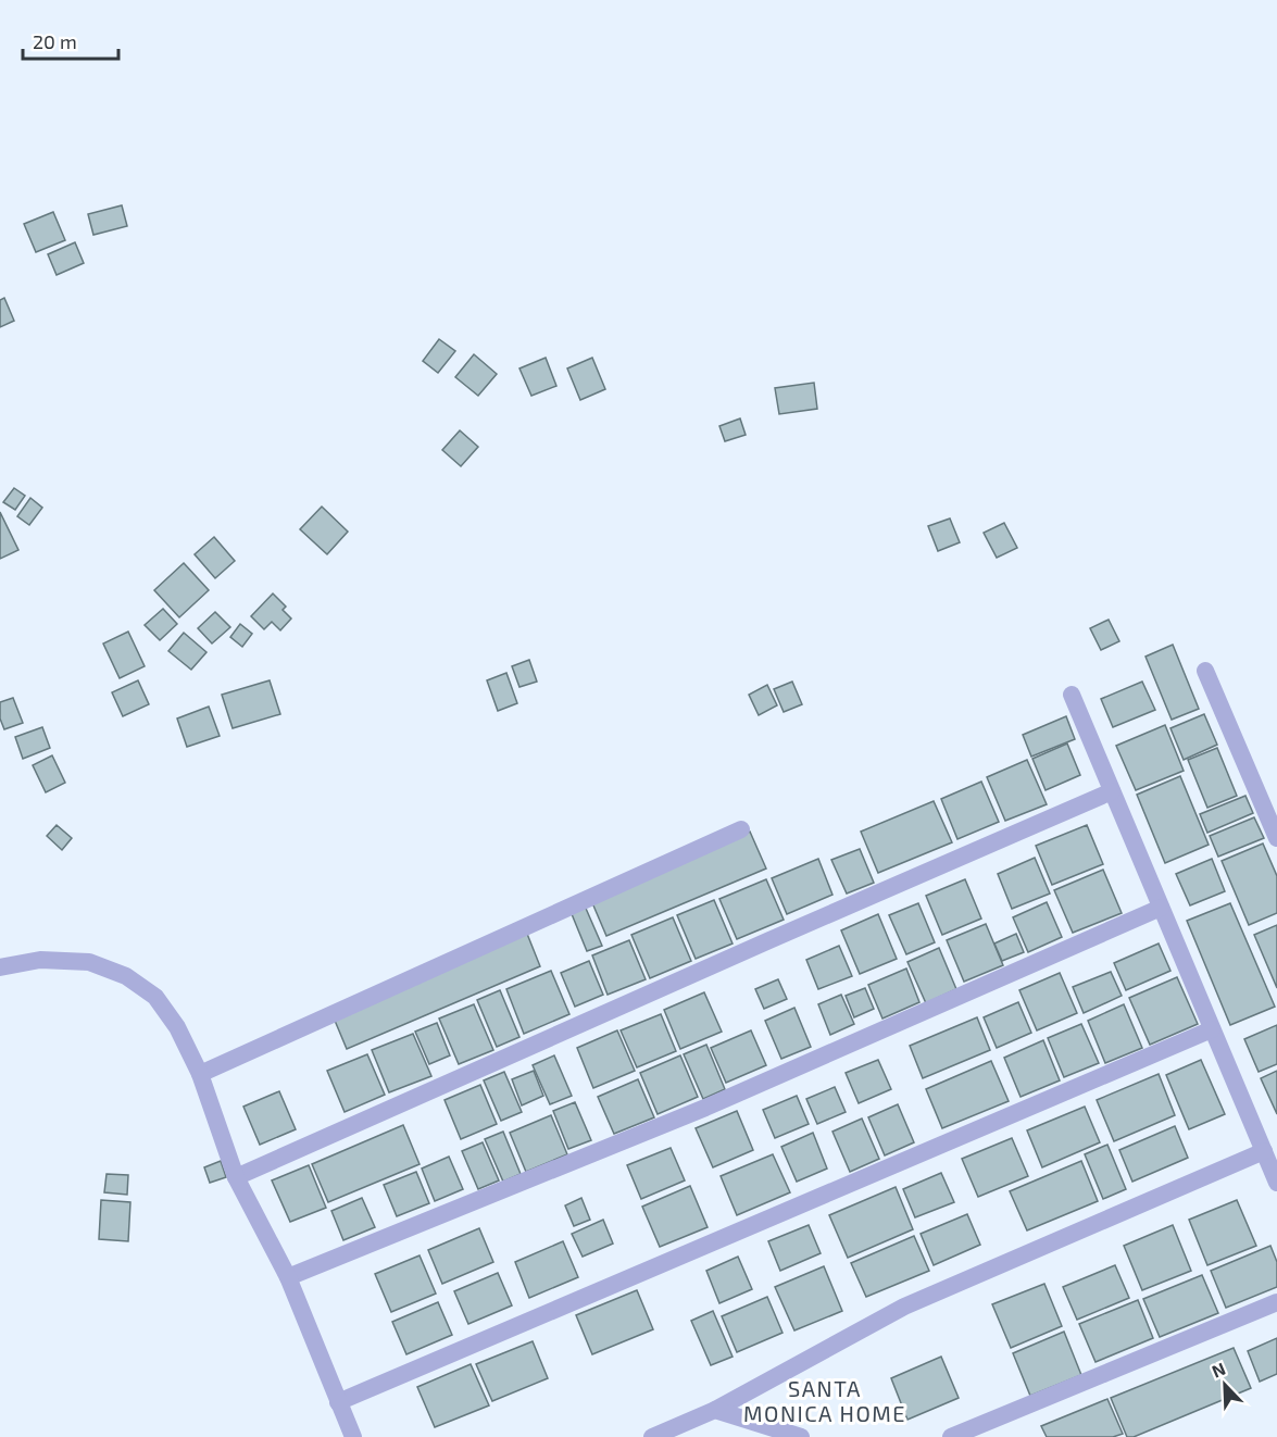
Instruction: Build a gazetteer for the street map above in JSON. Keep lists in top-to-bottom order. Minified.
{"districts":["SANTA MONICA HOME"],"scale_bar":"20 m","north":"top left"}
